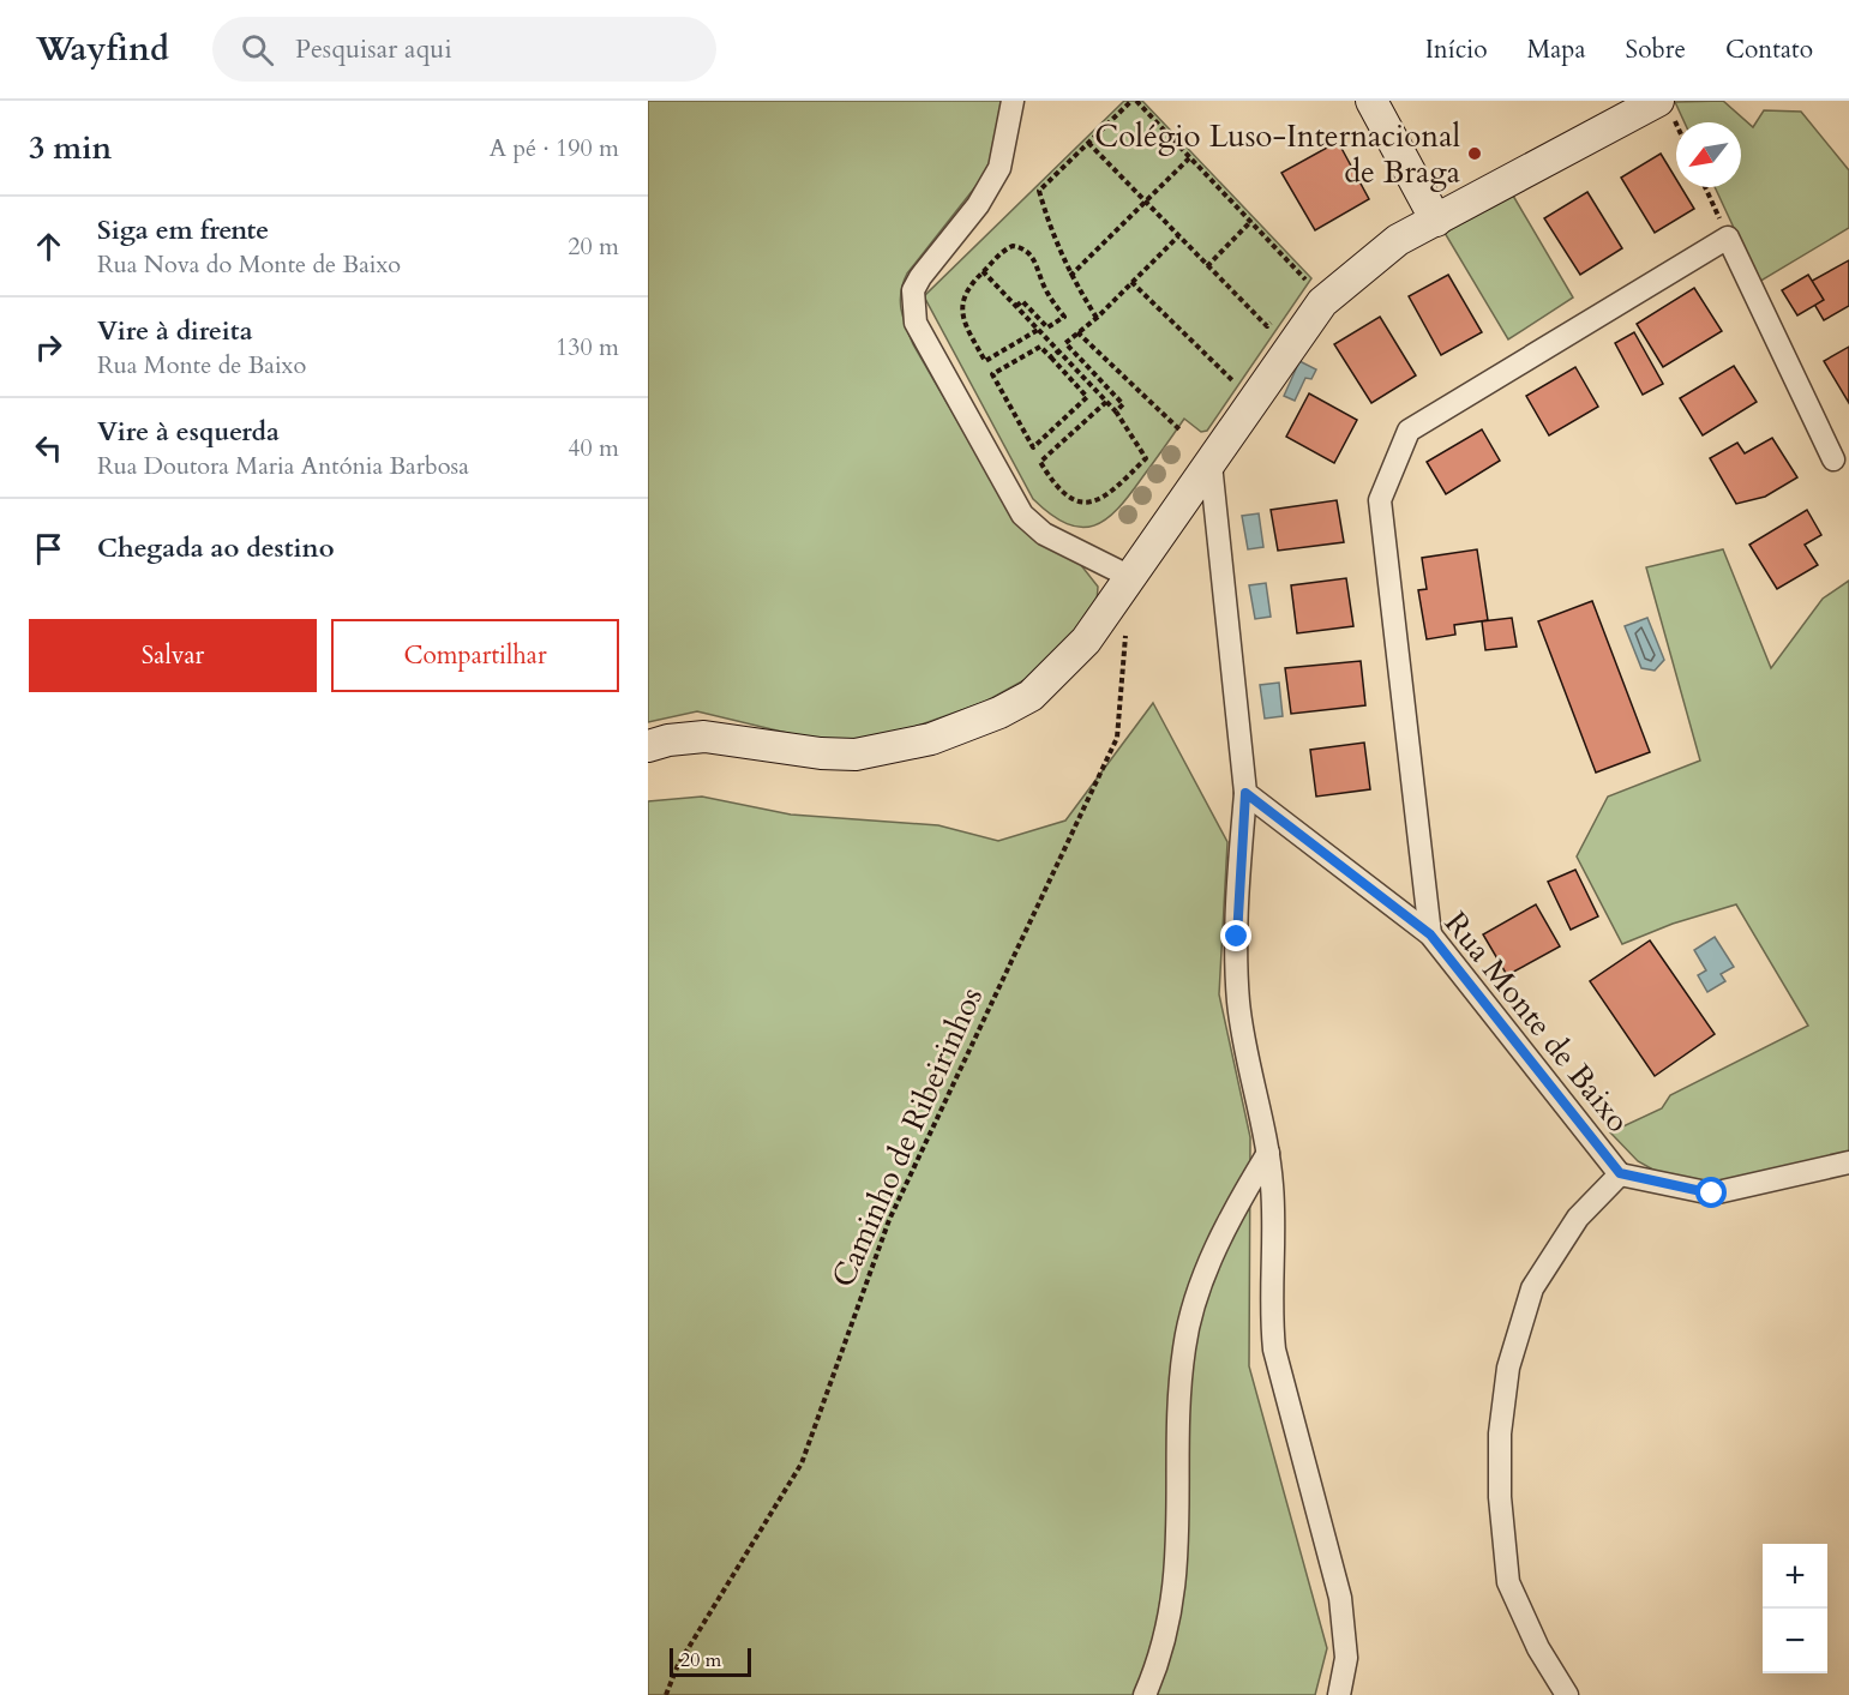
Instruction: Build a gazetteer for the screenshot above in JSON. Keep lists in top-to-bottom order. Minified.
{"streets":{"street":["Rua Monte de Baixo"],"path":["Caminho de Ribeirinhos"]},"places":["Colégio Luso-Internacional de Braga"],"scale_bar":"20 m","north":"bottom left","page":{"header":"Wayfind","search":"Pesquisar aqui","nav":["Início","Mapa","Sobre","Contato"],"heading":["3 min","A pé · 190 m"],"list":[["Siga em frente","Rua Nova do Monte de Baixo","20 m"],["Vire à direita","Rua Monte de Baixo","130 m"],["Vire à esquerda","Rua Doutora Maria Antónia Barbosa","40 m"],"Chegada ao destino"],"buttons":["Salvar","Compartilhar"],"map_buttons":["+","−"],"scale":"20 m"}}
